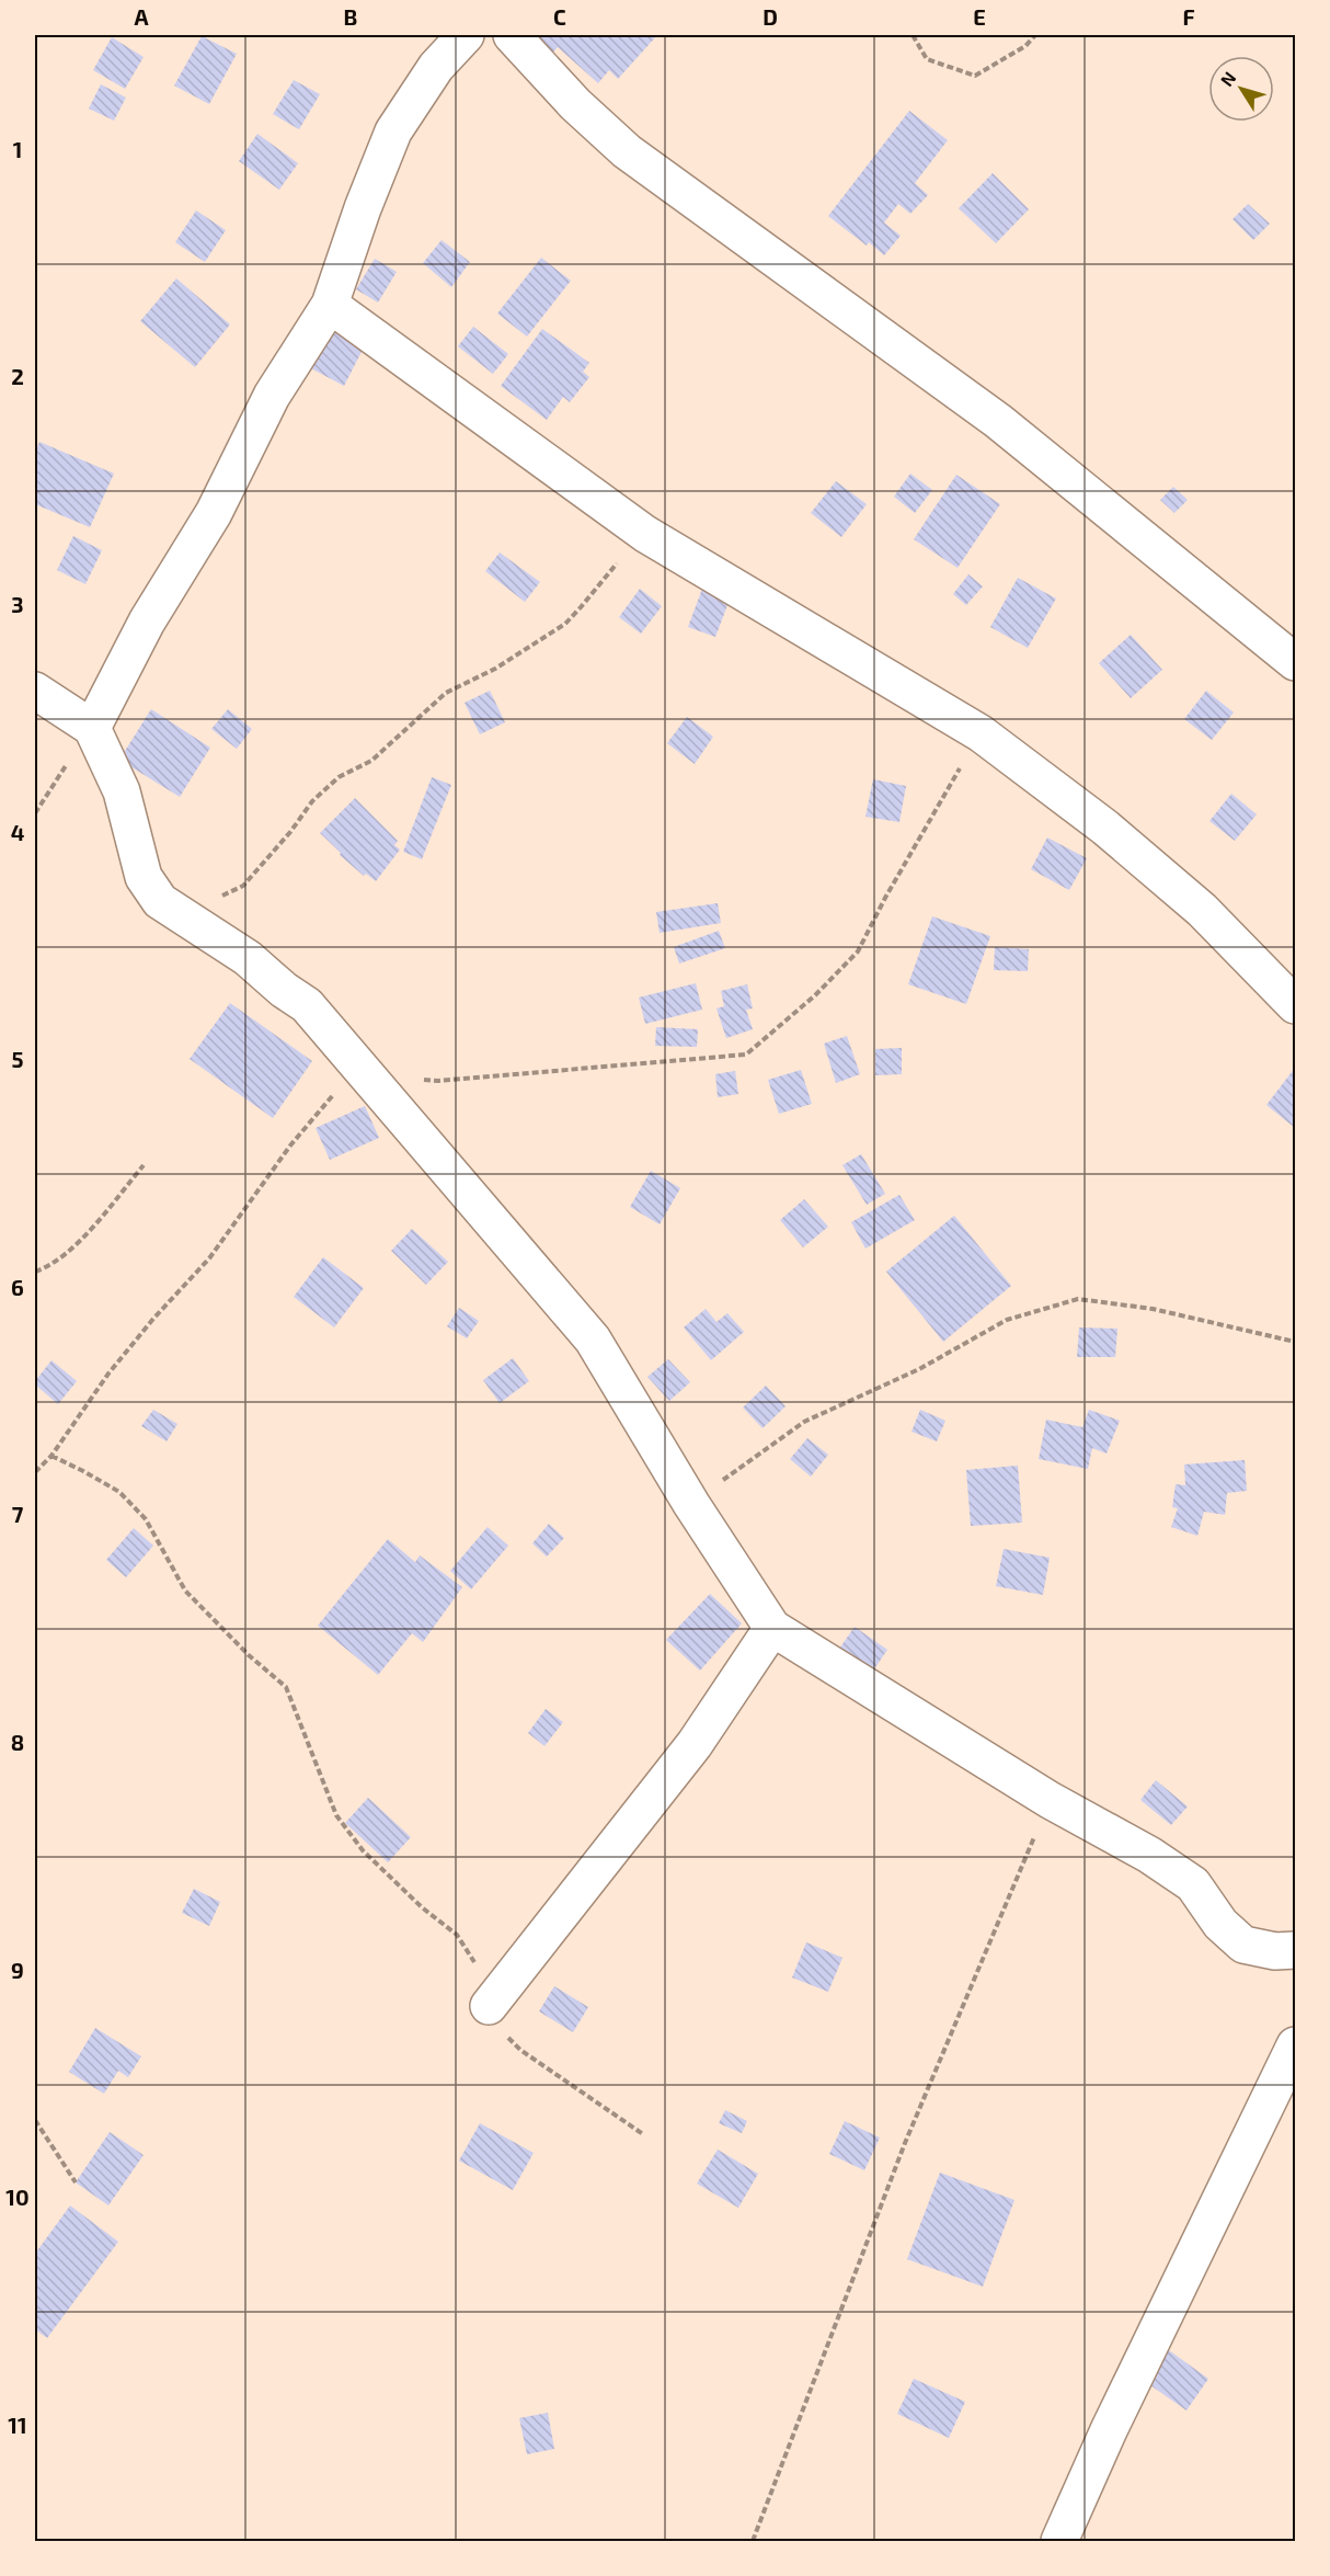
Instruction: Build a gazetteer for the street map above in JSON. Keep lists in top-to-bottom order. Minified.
{"north":"top left","grid":{"columns":["A","B","C","D","E","F"],"rows":["1","2","3","4","5","6","7","8","9","10","11"]}}
